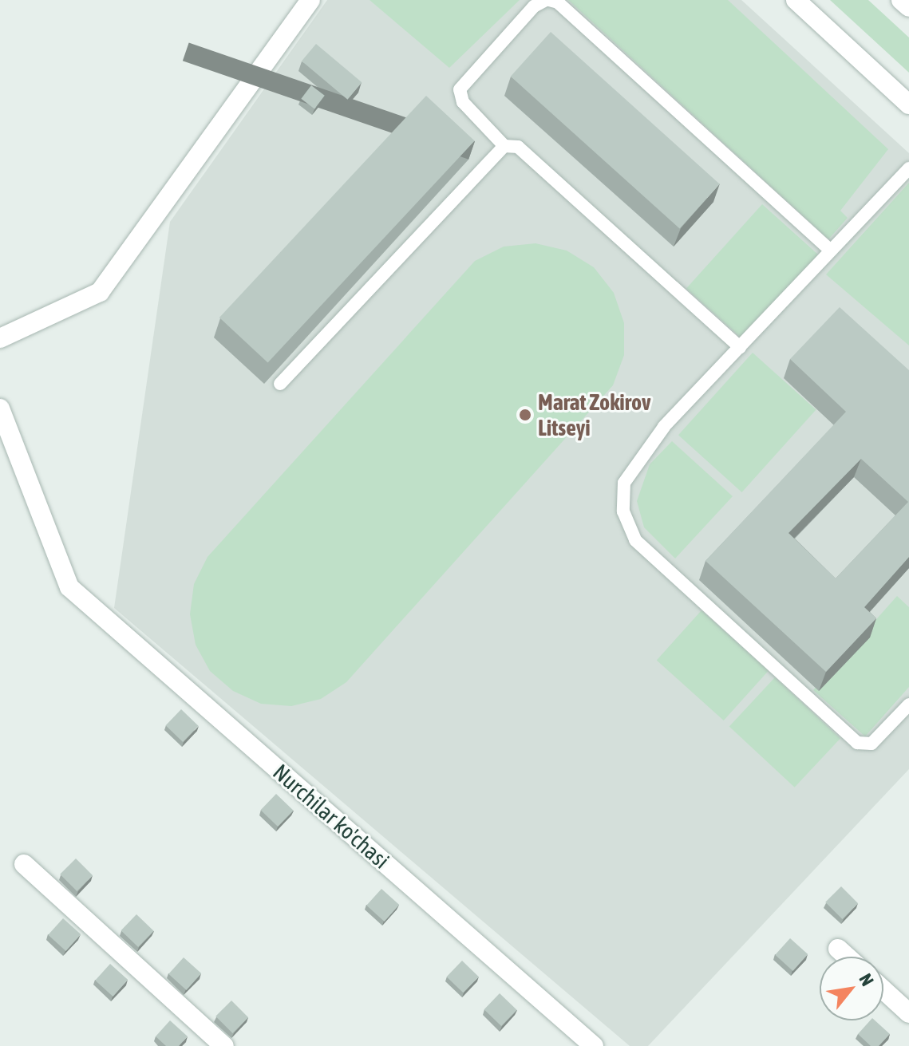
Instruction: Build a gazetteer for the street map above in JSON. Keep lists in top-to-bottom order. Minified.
{"streets":{"street":["Nurchilar ko'chasi"]},"places":["Marat Zokirov Litseyi"],"north":"top right"}
